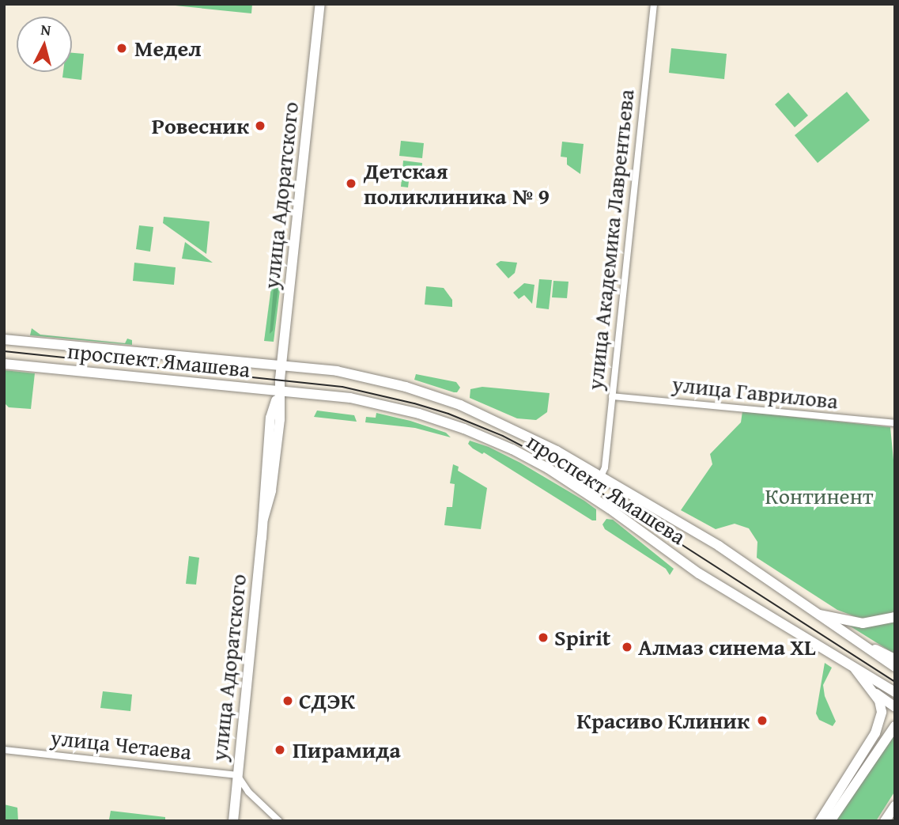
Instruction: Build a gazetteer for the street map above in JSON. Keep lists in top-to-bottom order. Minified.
{"streets":{"main road":["улица Адоратского","проспект Ямашева"],"street":["улица Академика Лаврентьева","улица Гаврилова","улица Четаева"]},"crossings":[["улица Адоратского","проспект Ямашева"],["улица Адоратского","улица Четаева"],["улица Академика Лаврентьева","проспект Ямашева"],["улица Академика Лаврентьева","улица Гаврилова"]],"parks":["Континент"],"places":["Медел","Ровесник","Детская поликлиника № 9","Spirit","Алмаз синема XL","СДЭК","Красиво Клиник","Пирамида"],"north":"top"}
